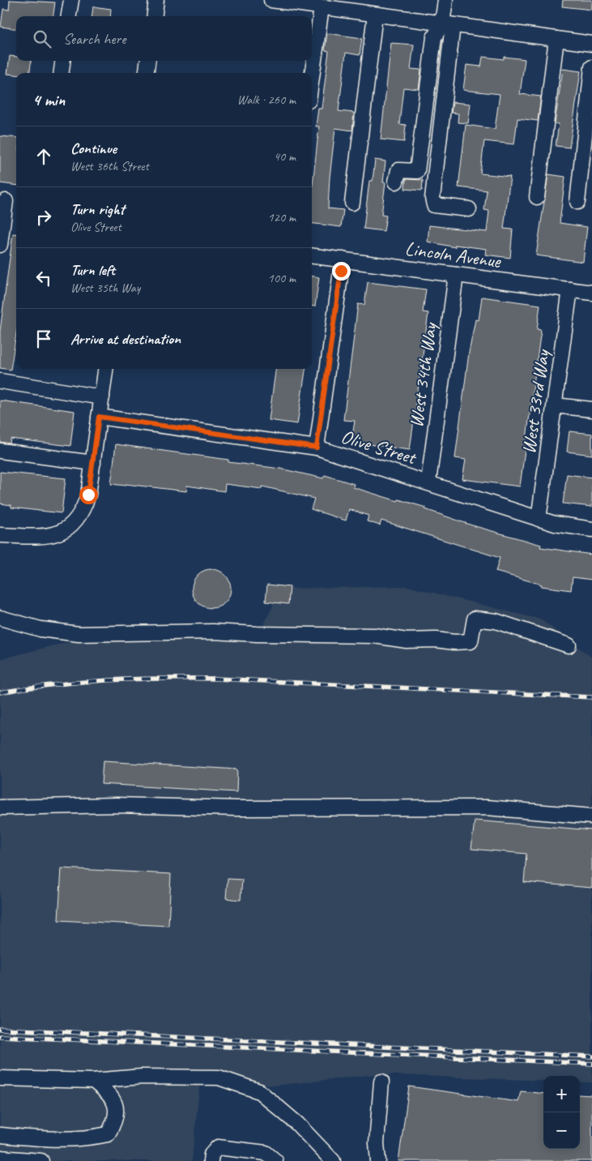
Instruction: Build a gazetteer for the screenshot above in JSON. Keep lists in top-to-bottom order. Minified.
{"streets":{"street":["Lincoln Avenue","West 34th Way","West 33rd Way","Olive Street"]},"crossings":[["Lincoln Avenue","West 34th Way"],["Lincoln Avenue","West 33rd Way"],["West 34th Way","Olive Street"],["West 33rd Way","Olive Street"]],"page":{"search":"Search here","heading":["4 min","Walk · 260 m"],"list":[["Continue","West 36th Street","40 m"],["Turn right","Olive Street","120 m"],["Turn left","West 35th Way","100 m"],"Arrive at destination"],"map_buttons":["+","−"]}}
